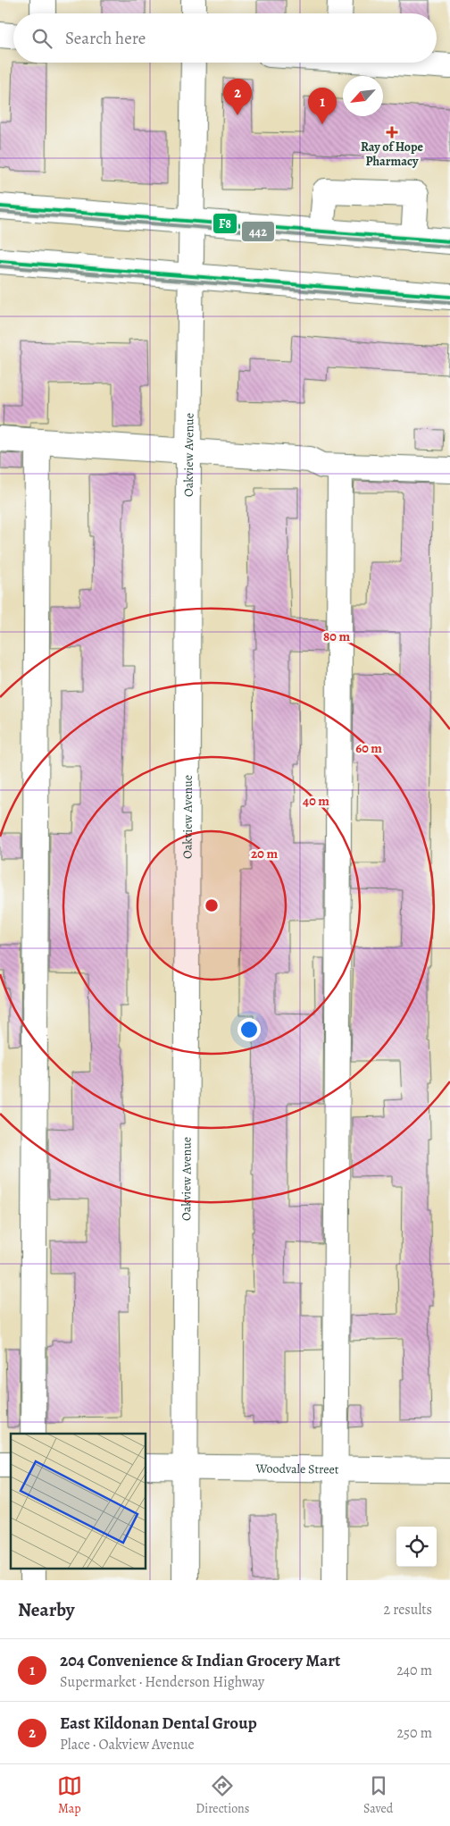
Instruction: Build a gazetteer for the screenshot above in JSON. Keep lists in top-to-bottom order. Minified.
{"streets":{"street":["Oakview Avenue","Woodvale Street"]},"crossings":[["Oakview Avenue","Woodvale Street"]],"places":{"health":["Ray of Hope Pharmacy"]},"lines":["transit line F8","transit line 442"],"north":"bottom left","page":{"search":"Search here","pins":["2","1"],"heading":["Nearby","2 results"],"list":[{"mark":"1","name":"204 Convenience & Indian Grocery Mart","note":"Supermarket · Henderson Highway","value":"240 m"},{"mark":"2","name":"East Kildonan Dental Group","note":"Place · Oakview Avenue","value":"250 m"}],"nav":["Map","Directions","Saved"]},"rings":["80 m","60 m","40 m","20 m"]}
